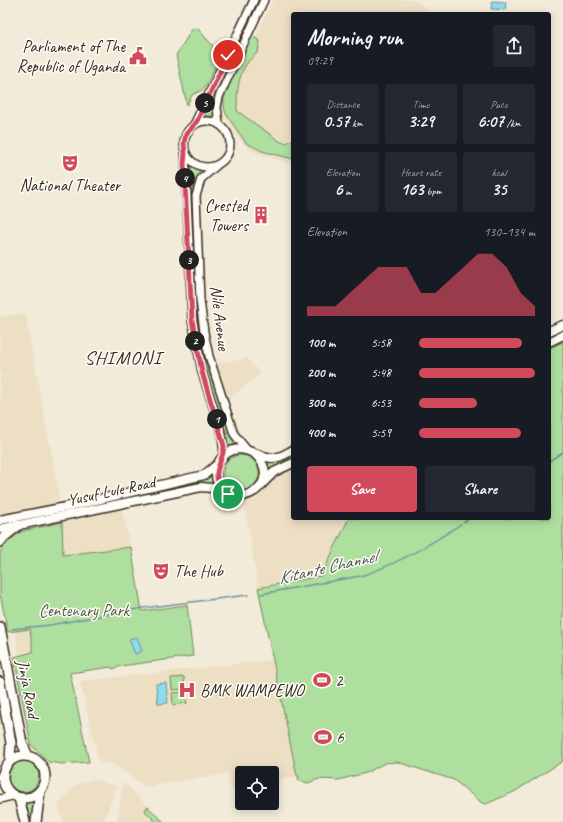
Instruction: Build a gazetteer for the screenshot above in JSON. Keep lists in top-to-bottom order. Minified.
{"streets":{"highway":["Jinja Road"],"main road":["Nile Avenue","Yusuf Lule Road"]},"crossings":[["Nile Avenue","Yusuf Lule Road"]],"districts":["SHIMONI"],"water":["Kitante Channel"],"parks":["Centenary Park"],"places":{"public building":["Parliament of The Republic of Uganda"],"theatre":["National Theater","The Hub"],"building":["Crested Towers"],"sports":["2","6"],"hospital":["BMK WAMPEWO"]},"page":{"heading":["Morning run","09:29"],"stats":[["Distance","0.57 km"],["Time","3:29"],["Pace","6:07 /km"],["Elevation","6 m"],["Heart rate","163 bpm"],["kcal","35"]],"pins":["5","4","3","2","1"],"chart":["Elevation","130–134 m"],"list":[{"name":"100 m","note":"5:58"},{"name":"200 m","note":"5:48"},{"name":"300 m","note":"6:53"},{"name":"400 m","note":"5:59"}],"buttons":["Save","Share"]}}
